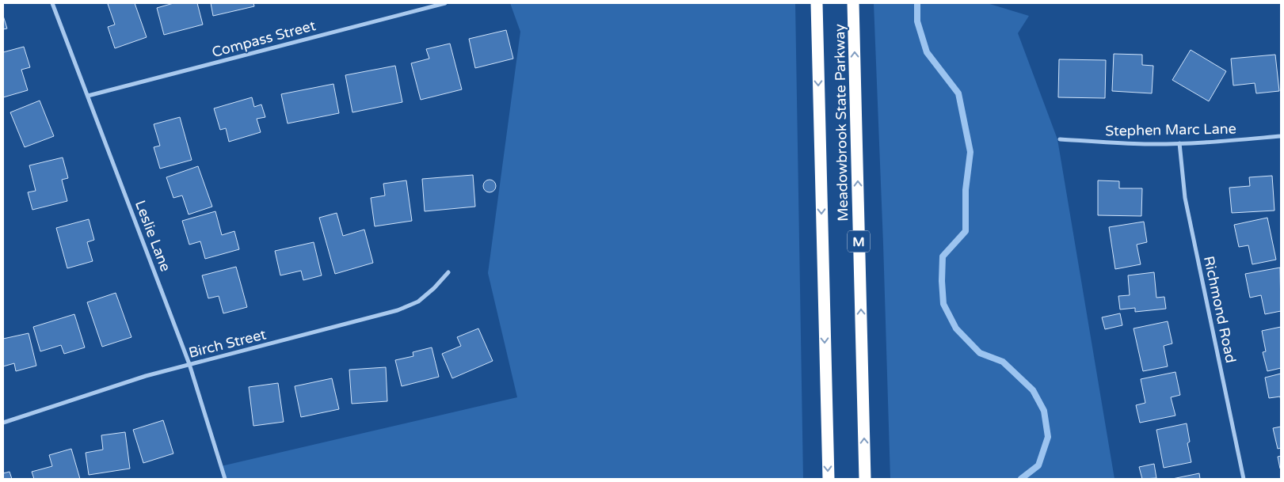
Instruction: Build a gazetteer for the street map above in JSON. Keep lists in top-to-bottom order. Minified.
{"streets":{"highway":["Meadowbrook State Parkway","M"],"street":["Compass Street","Stephen Marc Lane","Leslie Lane","Richmond Road","Birch Street"]},"crossings":[["Compass Street","Leslie Lane"],["Stephen Marc Lane","Richmond Road"],["Leslie Lane","Birch Street"]]}
